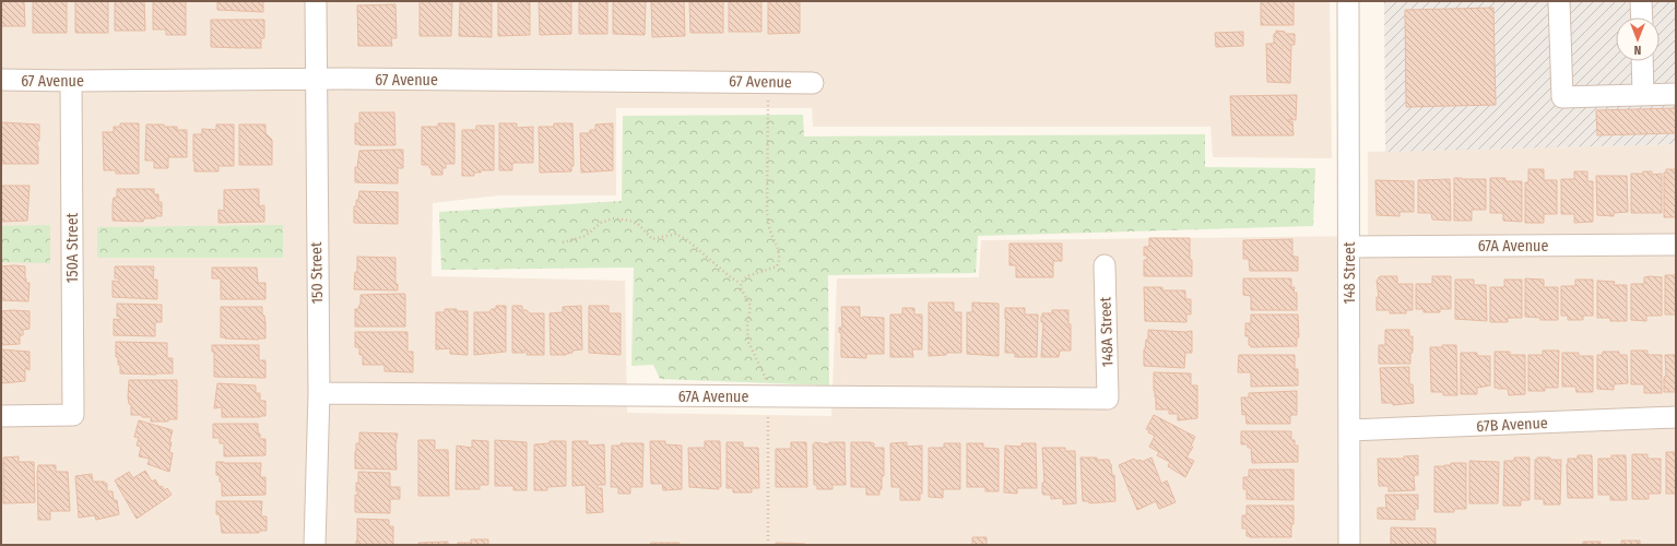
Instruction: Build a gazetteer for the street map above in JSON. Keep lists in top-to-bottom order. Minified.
{"streets":{"street":["67 Avenue","67A Avenue","150A Street","150 Street","148 Street","148A Street","67B Avenue"]},"crossings":[["67 Avenue","150A Street"],["67 Avenue","150 Street"],["67A Avenue","150 Street"],["67A Avenue","148 Street"],["67A Avenue","148A Street"],["148 Street","67B Avenue"]],"north":"bottom"}
